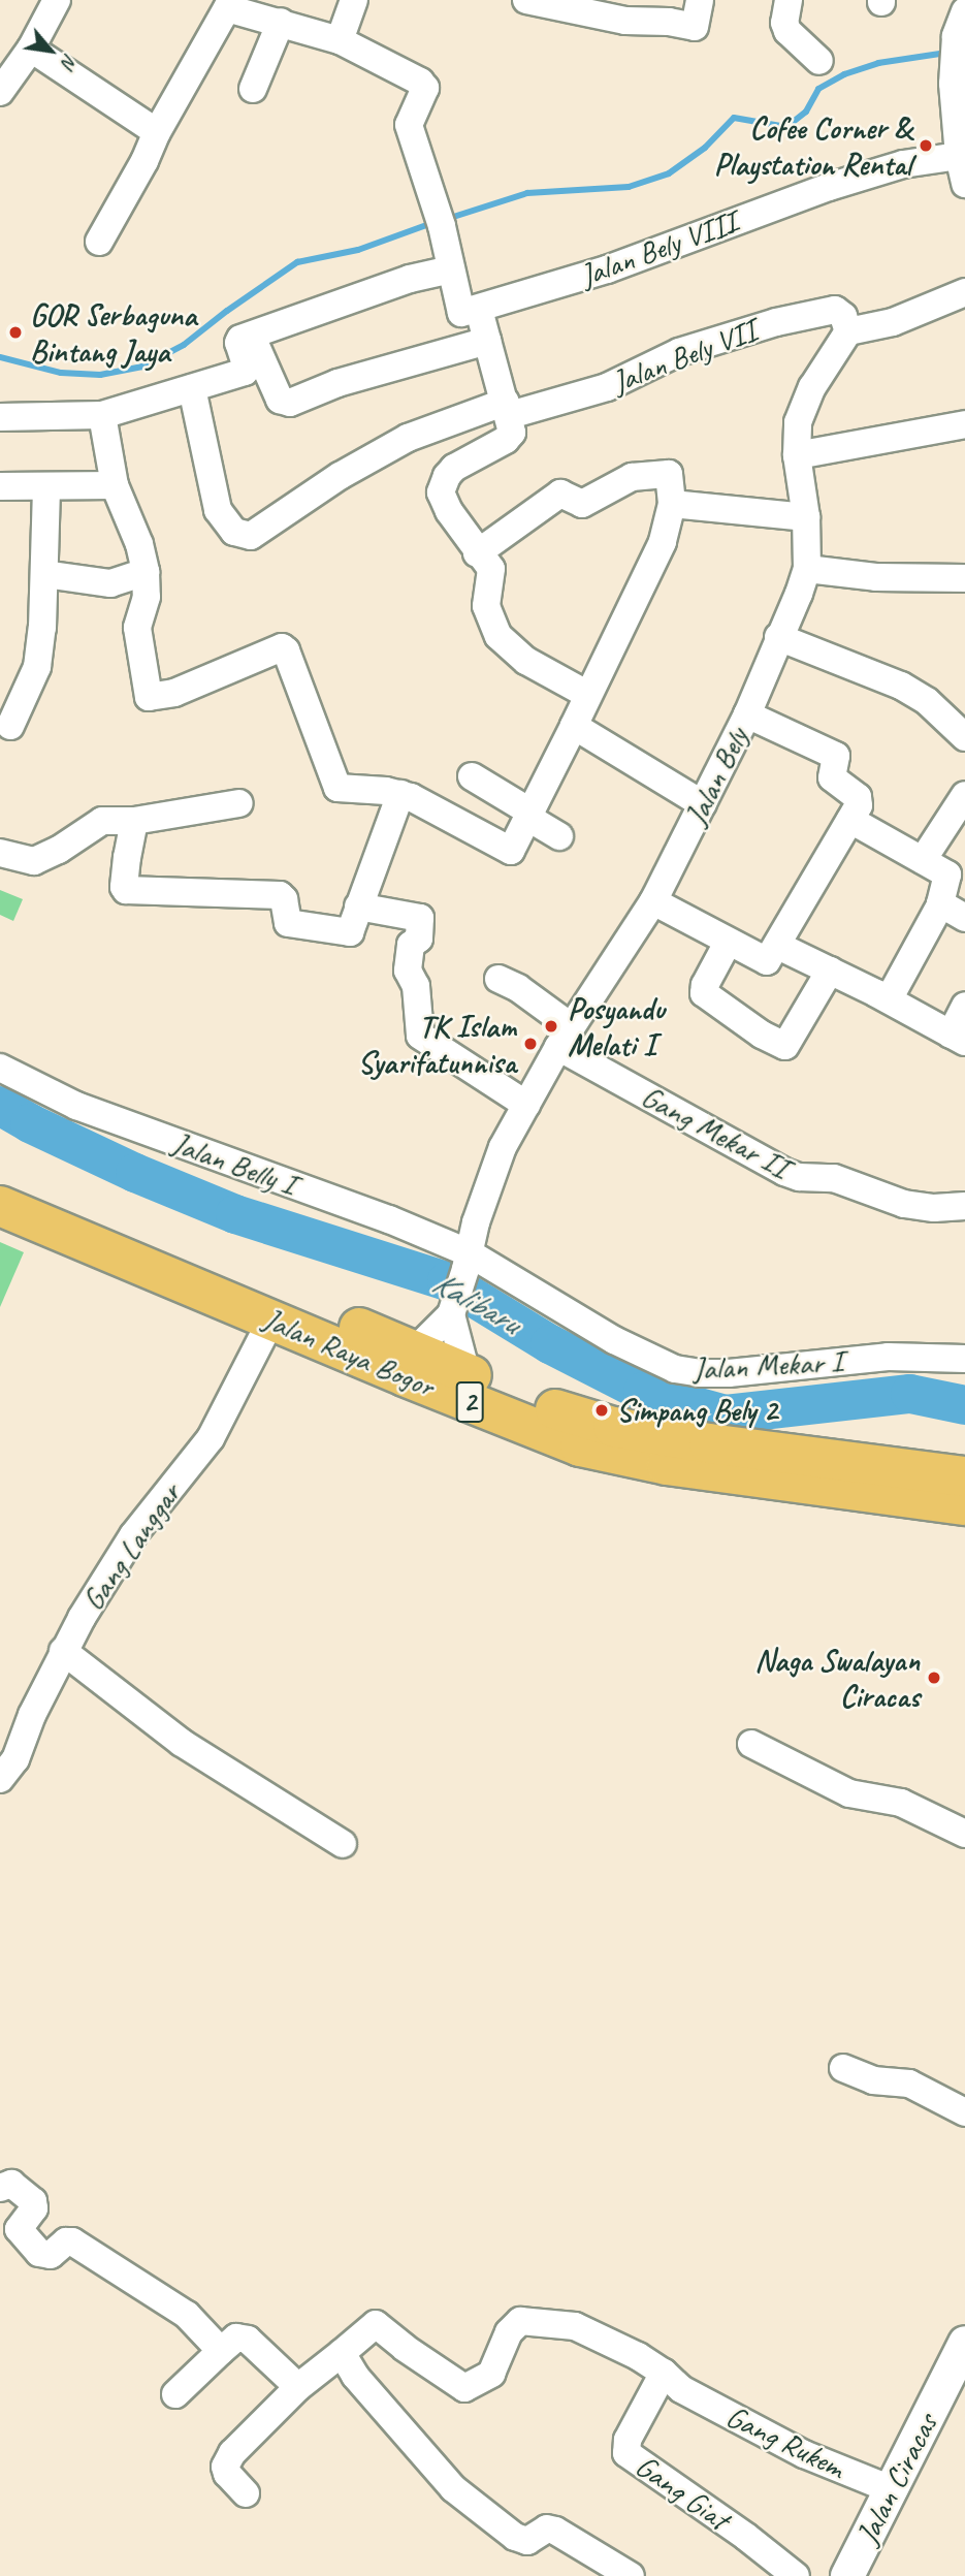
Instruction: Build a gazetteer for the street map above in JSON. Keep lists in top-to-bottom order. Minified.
{"streets":{"highway":["Jalan Raya Bogor","2"],"street":["Jalan Bely VIII","Jalan Bely VII","Jalan Bely","Gang Mekar II","Jalan Belly I","Jalan Mekar I","Gang Langgar","Gang Rukem","Jalan Ciracas","Gang Giat"]},"crossings":[["Jalan Bely VII","Jalan Bely"],["Jalan Bely","Gang Mekar II"],["Jalan Bely","Jalan Belly I"],["Jalan Bely","Jalan Raya Bogor"],["Jalan Bely","Jalan Mekar I"],["Jalan Belly I","Jalan Mekar I"],["Jalan Raya Bogor","Gang Langgar"],["Gang Rukem","Jalan Ciracas"],["Gang Rukem","Gang Giat"]],"water":["Kalibaru"],"places":["Cofee Corner & Playstation Rental","GOR Serbaguna Bintang Jaya","Posyandu Melati I","TK Islam Syarifatunnisa","Simpang Bely 2","Naga Swalayan Ciracas"],"north":"bottom right"}
